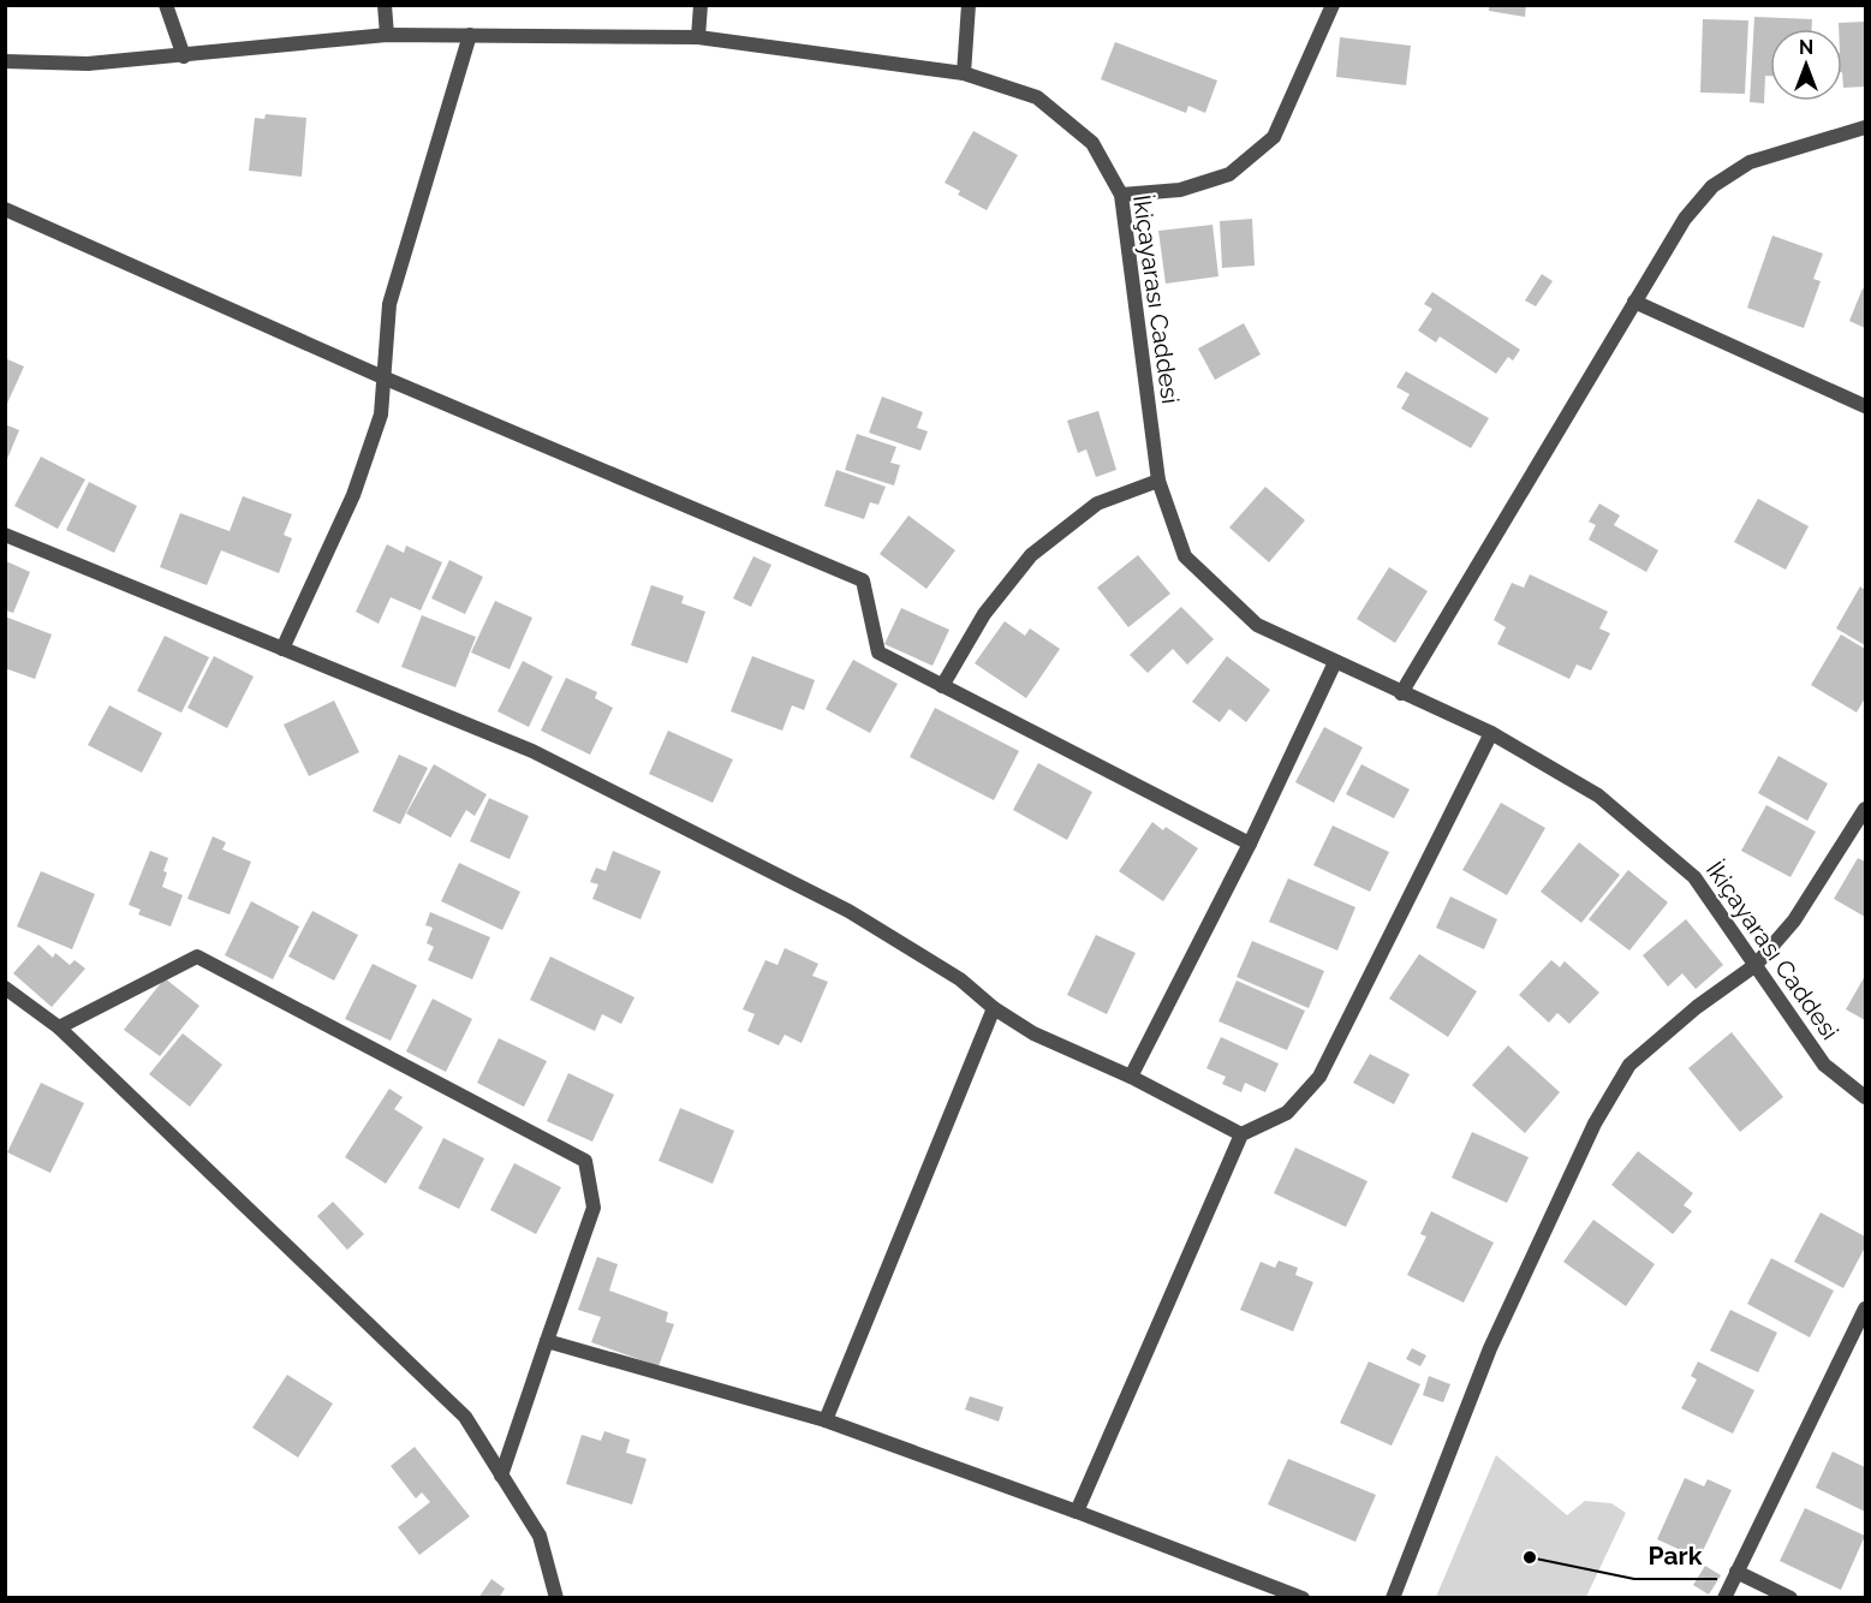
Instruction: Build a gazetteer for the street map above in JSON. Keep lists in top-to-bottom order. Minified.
{"streets":{"street":["İkiçayarası Caddesi"]},"places":["Park"],"north":"top"}
